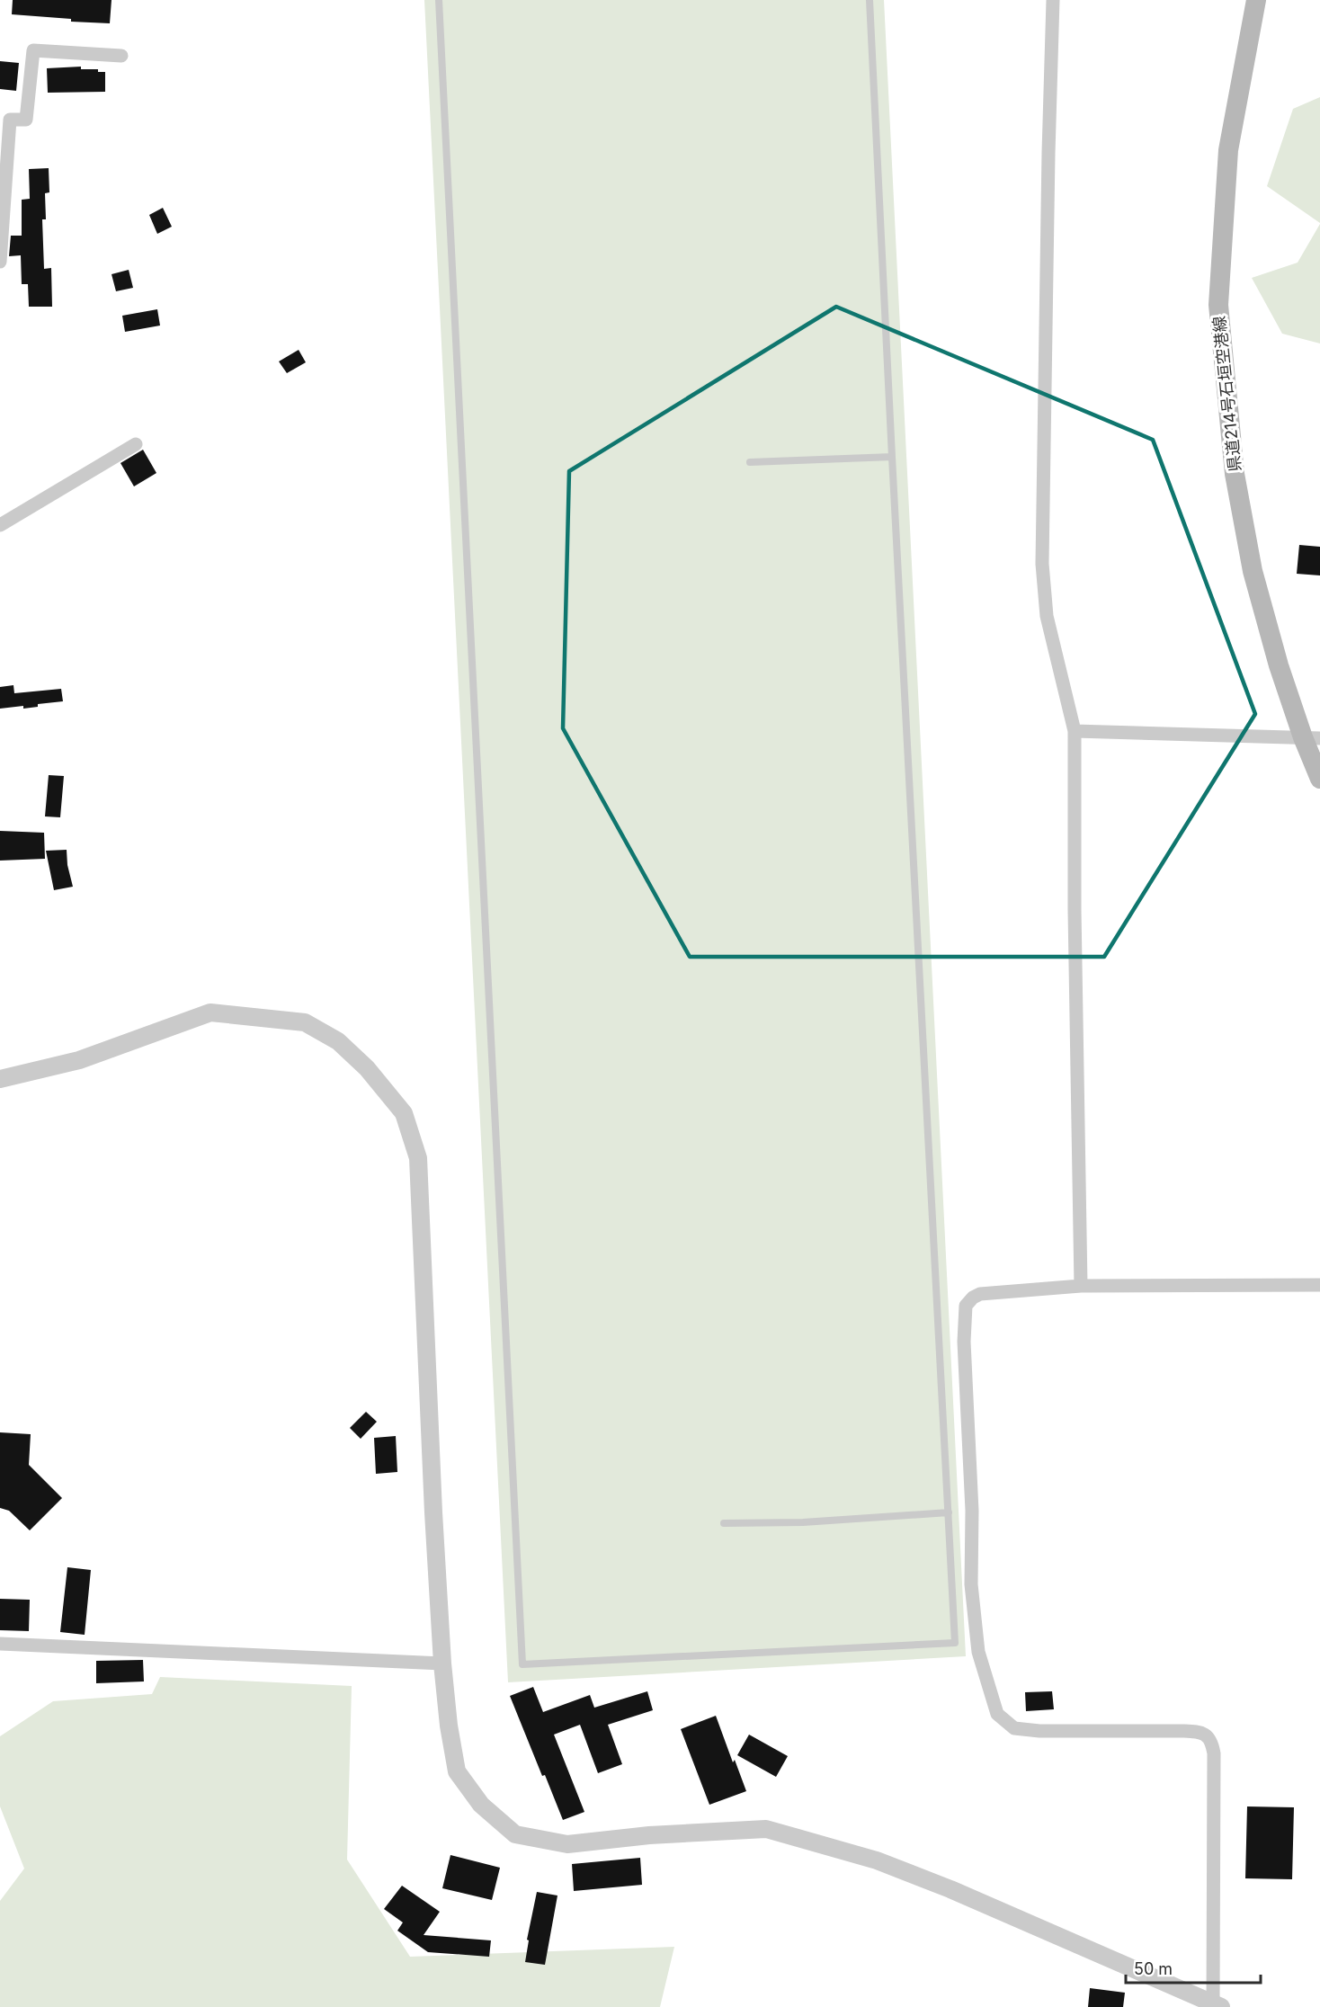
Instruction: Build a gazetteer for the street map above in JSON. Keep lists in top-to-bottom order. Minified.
{"streets":{"main road":["県道214号石垣空港線"]},"scale_bar":"50 m"}
